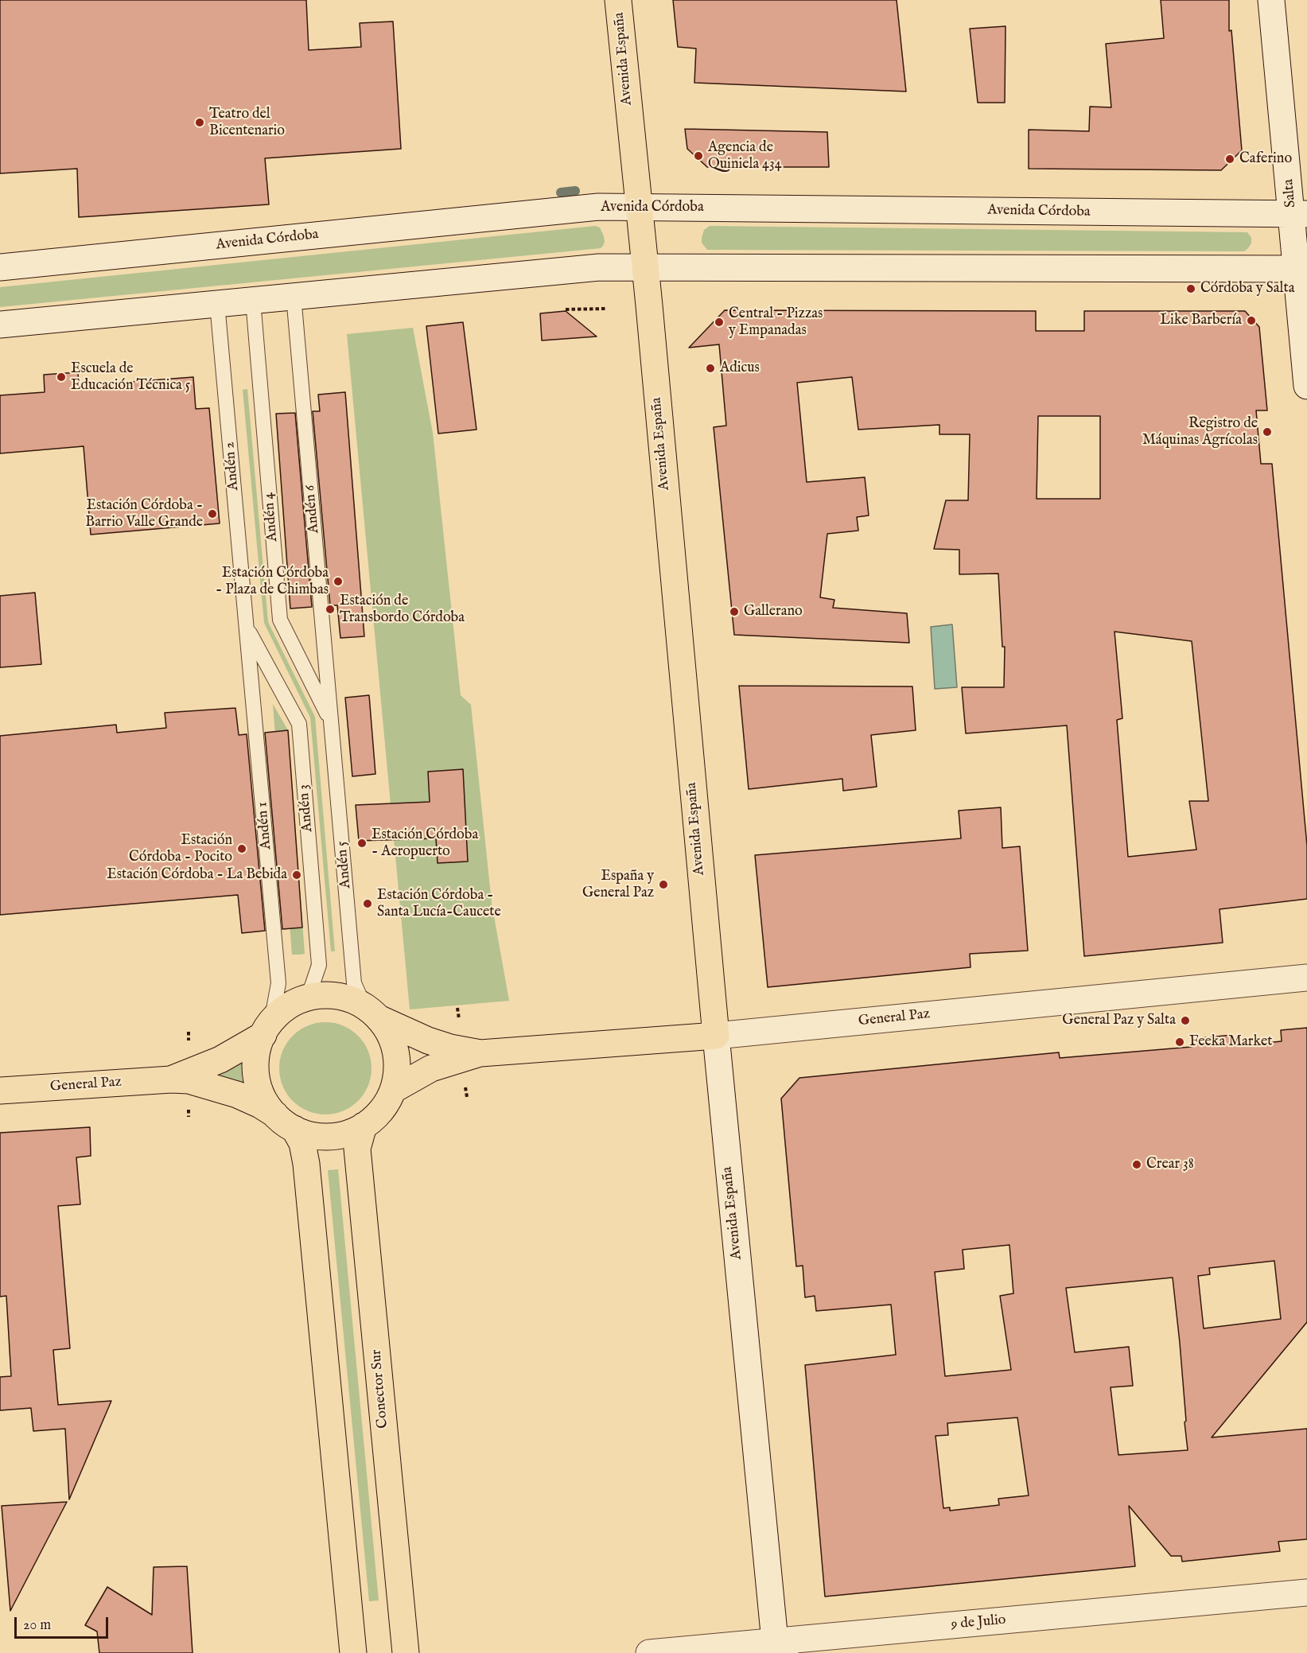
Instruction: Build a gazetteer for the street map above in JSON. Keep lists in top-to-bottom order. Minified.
{"streets":{"main road":["Avenida España","Salta","Avenida Córdoba","General Paz","Conector Sur","9 de Julio"],"lane":["Andén 2","Andén 6","Andén 4","Andén 3","Andén 1","Andén 5"]},"crossings":[["Avenida España","Avenida Córdoba"],["Avenida España","General Paz"],["Avenida España","9 de Julio"],["Salta","Avenida Córdoba"],["Andén 2","Andén 3"],["Andén 2","Andén 1"],["Andén 6","Andén 4"],["Andén 6","Andén 5"],["Andén 4","Andén 5"],["Andén 3","Andén 1"],["Andén 3","Andén 5"],["Andén 3","General Paz"],["Andén 3","Conector Sur"],["Andén 1","Andén 5"],["Andén 1","General Paz"],["Andén 1","Conector Sur"],["Andén 5","General Paz"],["Andén 5","Conector Sur"],["General Paz","Conector Sur"]],"places":["Teatro del Bicentenario","Agencia de Quiniela 434","Caferino","Córdoba y Salta","Like Barbería","Central - Pizzas y Empanadas","Adicus","Escuela de Educación Técnica 5","Registro de Máquinas Agrícolas","Estación Córdoba - Barrio Valle Grande","Estación Córdoba - Plaza de Chimbas","Estación de Transbordo Córdoba","Gallerano","Estación Córdoba - Aeropuerto","Estación Córdoba - Pocito","Estación Córdoba - La Bebida","España y General Paz","Estación Córdoba - Santa Lucía-Caucete","General Paz y Salta","Feeka Market","Crear 38"],"scale_bar":"20 m"}
